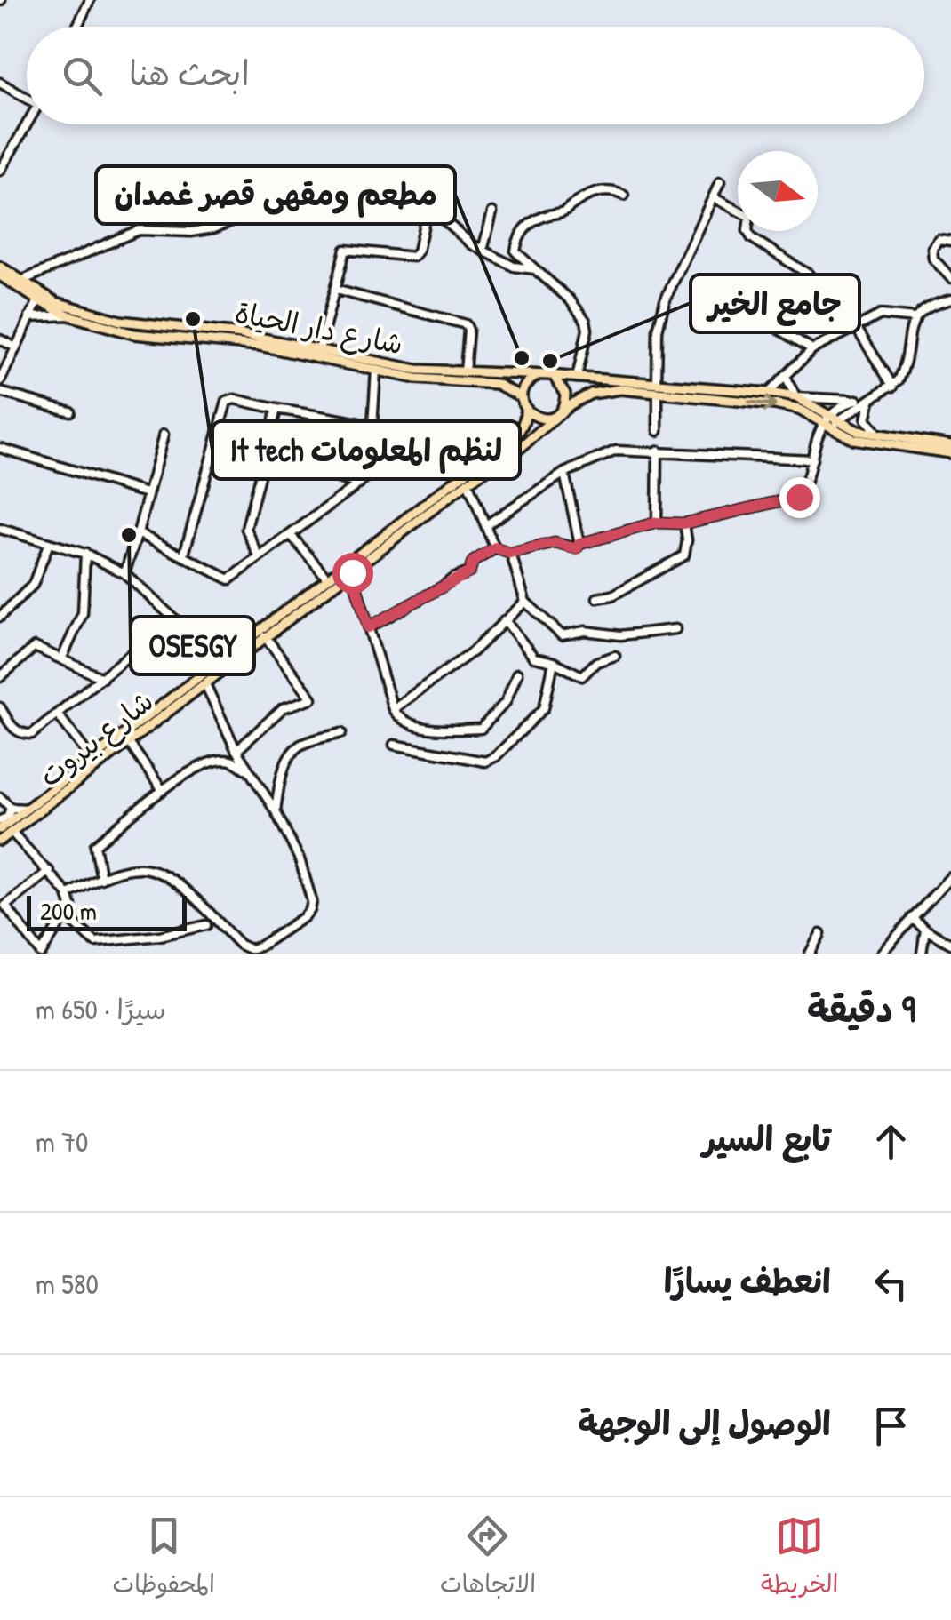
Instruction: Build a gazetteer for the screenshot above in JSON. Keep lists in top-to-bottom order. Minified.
{"streets":{"main road":["شارع دار الحياة","شارع بيروت"]},"crossings":[["شارع دار الحياة","شارع بيروت"]],"places":["It tech لنظم المعلومات","مطعم ومقهى قصر غمدان","جامع الخير","OSESGY"],"scale_bar":"200 m","north":"right","page":{"search":"ابحث هنا","scale":"200 m","heading":["9 دقيقة","سيرًا · 650 m"],"list":[["تابع السير","70 m"],["انعطف يسارًا","580 m"],"الوصول إلى الوجهة"],"nav":["الخريطة","الاتجاهات","المحفوظات"]}}
